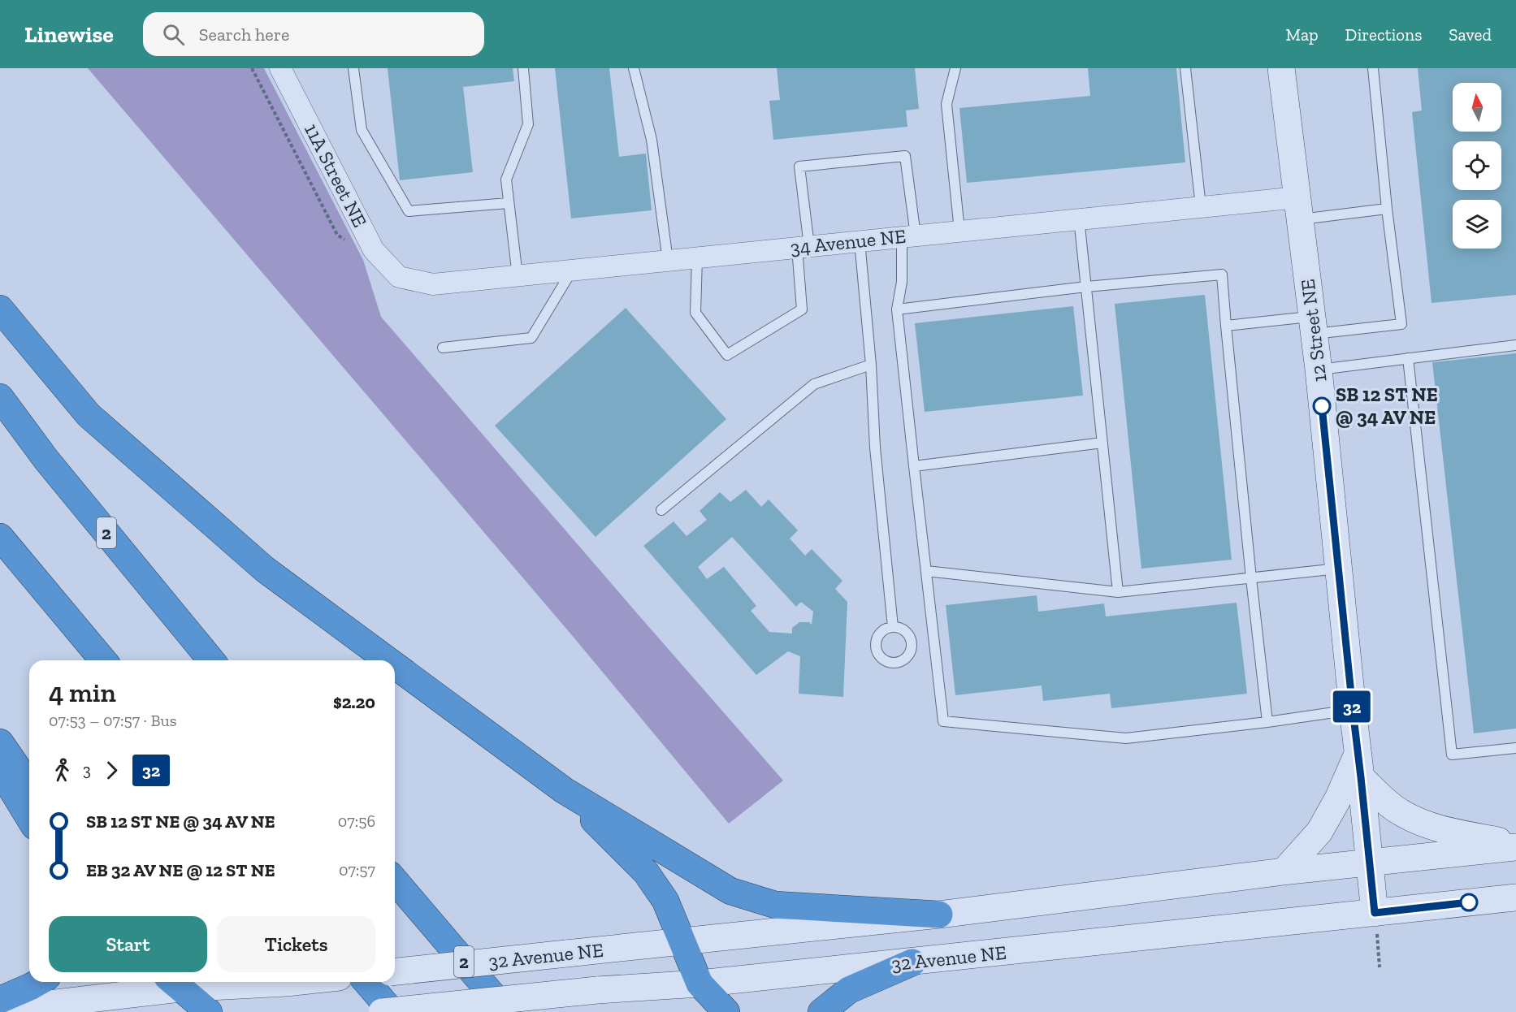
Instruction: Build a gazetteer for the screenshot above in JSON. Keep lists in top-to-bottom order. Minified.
{"streets":{"highway":["2"],"main road":["12 Street NE","32 Avenue NE"],"street":["11A Street NE","34 Avenue NE"]},"crossings":[["11A Street NE","34 Avenue NE"],["34 Avenue NE","12 Street NE"],["12 Street NE","32 Avenue NE"]],"places":["SB 12 ST NE @ 34 AV NE"],"lines":["bus line 32"],"north":"top","page":{"header":"Linewise","search":"Search here","nav":["Map","Directions","Saved"],"on_map":"32","heading":["4 min","07:53 – 07:57 · Bus","$2.20"],"legs":["3","32"],"list":[{"name":"SB 12 ST NE @ 34 AV NE","value":"07:56"},{"name":"EB 32 AV NE @ 12 ST NE","value":"07:57"}],"buttons":["Start","Tickets"]}}
